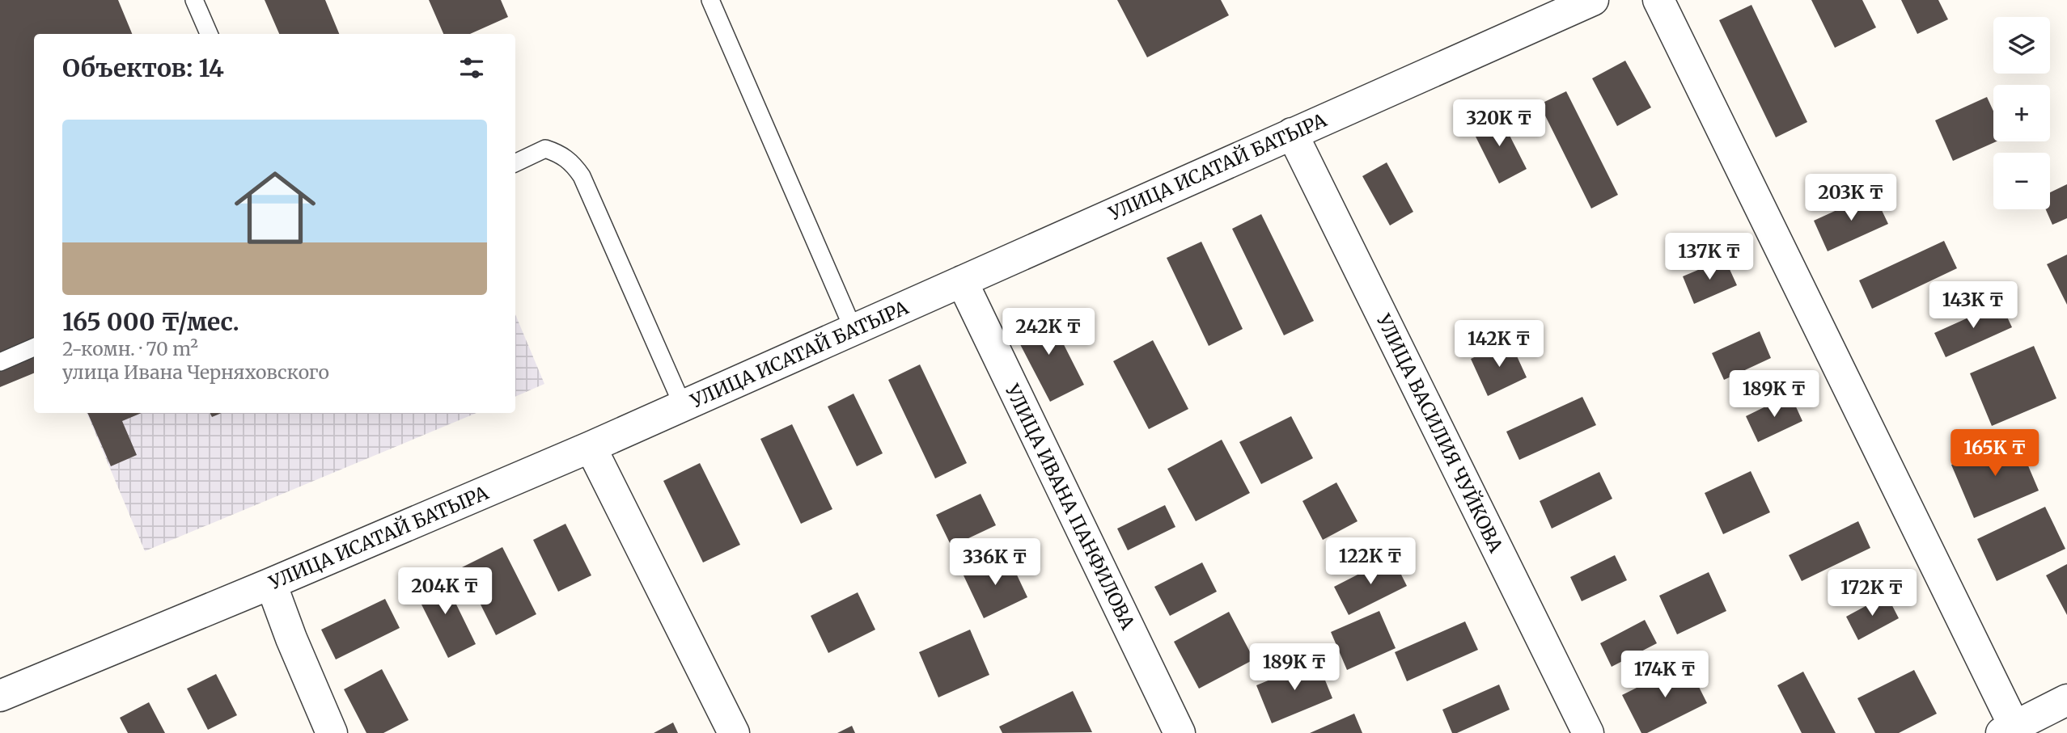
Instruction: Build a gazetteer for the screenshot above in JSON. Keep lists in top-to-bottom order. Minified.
{"streets":{"street":["УЛИЦА ИСАТАЙ БАТЫРА","УЛИЦА ВАСИЛИЯ ЧУЙКОВА","УЛИЦА ИВАНА ПАНФИЛОВА"]},"crossings":[["УЛИЦА ИСАТАЙ БАТЫРА","УЛИЦА ВАСИЛИЯ ЧУЙКОВА"],["УЛИЦА ИСАТАЙ БАТЫРА","УЛИЦА ИВАНА ПАНФИЛОВА"]],"page":{"map_buttons":["+","−"],"heading":"Объектов: 14","price":["320K ₸","203K ₸","137K ₸","143K ₸","242K ₸","142K ₸","189K ₸","165K ₸","122K ₸","336K ₸","204K ₸","172K ₸","189K ₸","174K ₸"],"list":[{"name":"165 000 ₸/мес.","note":"2-комн. · 70 m² · улица Ивана Черняховского"}]}}
